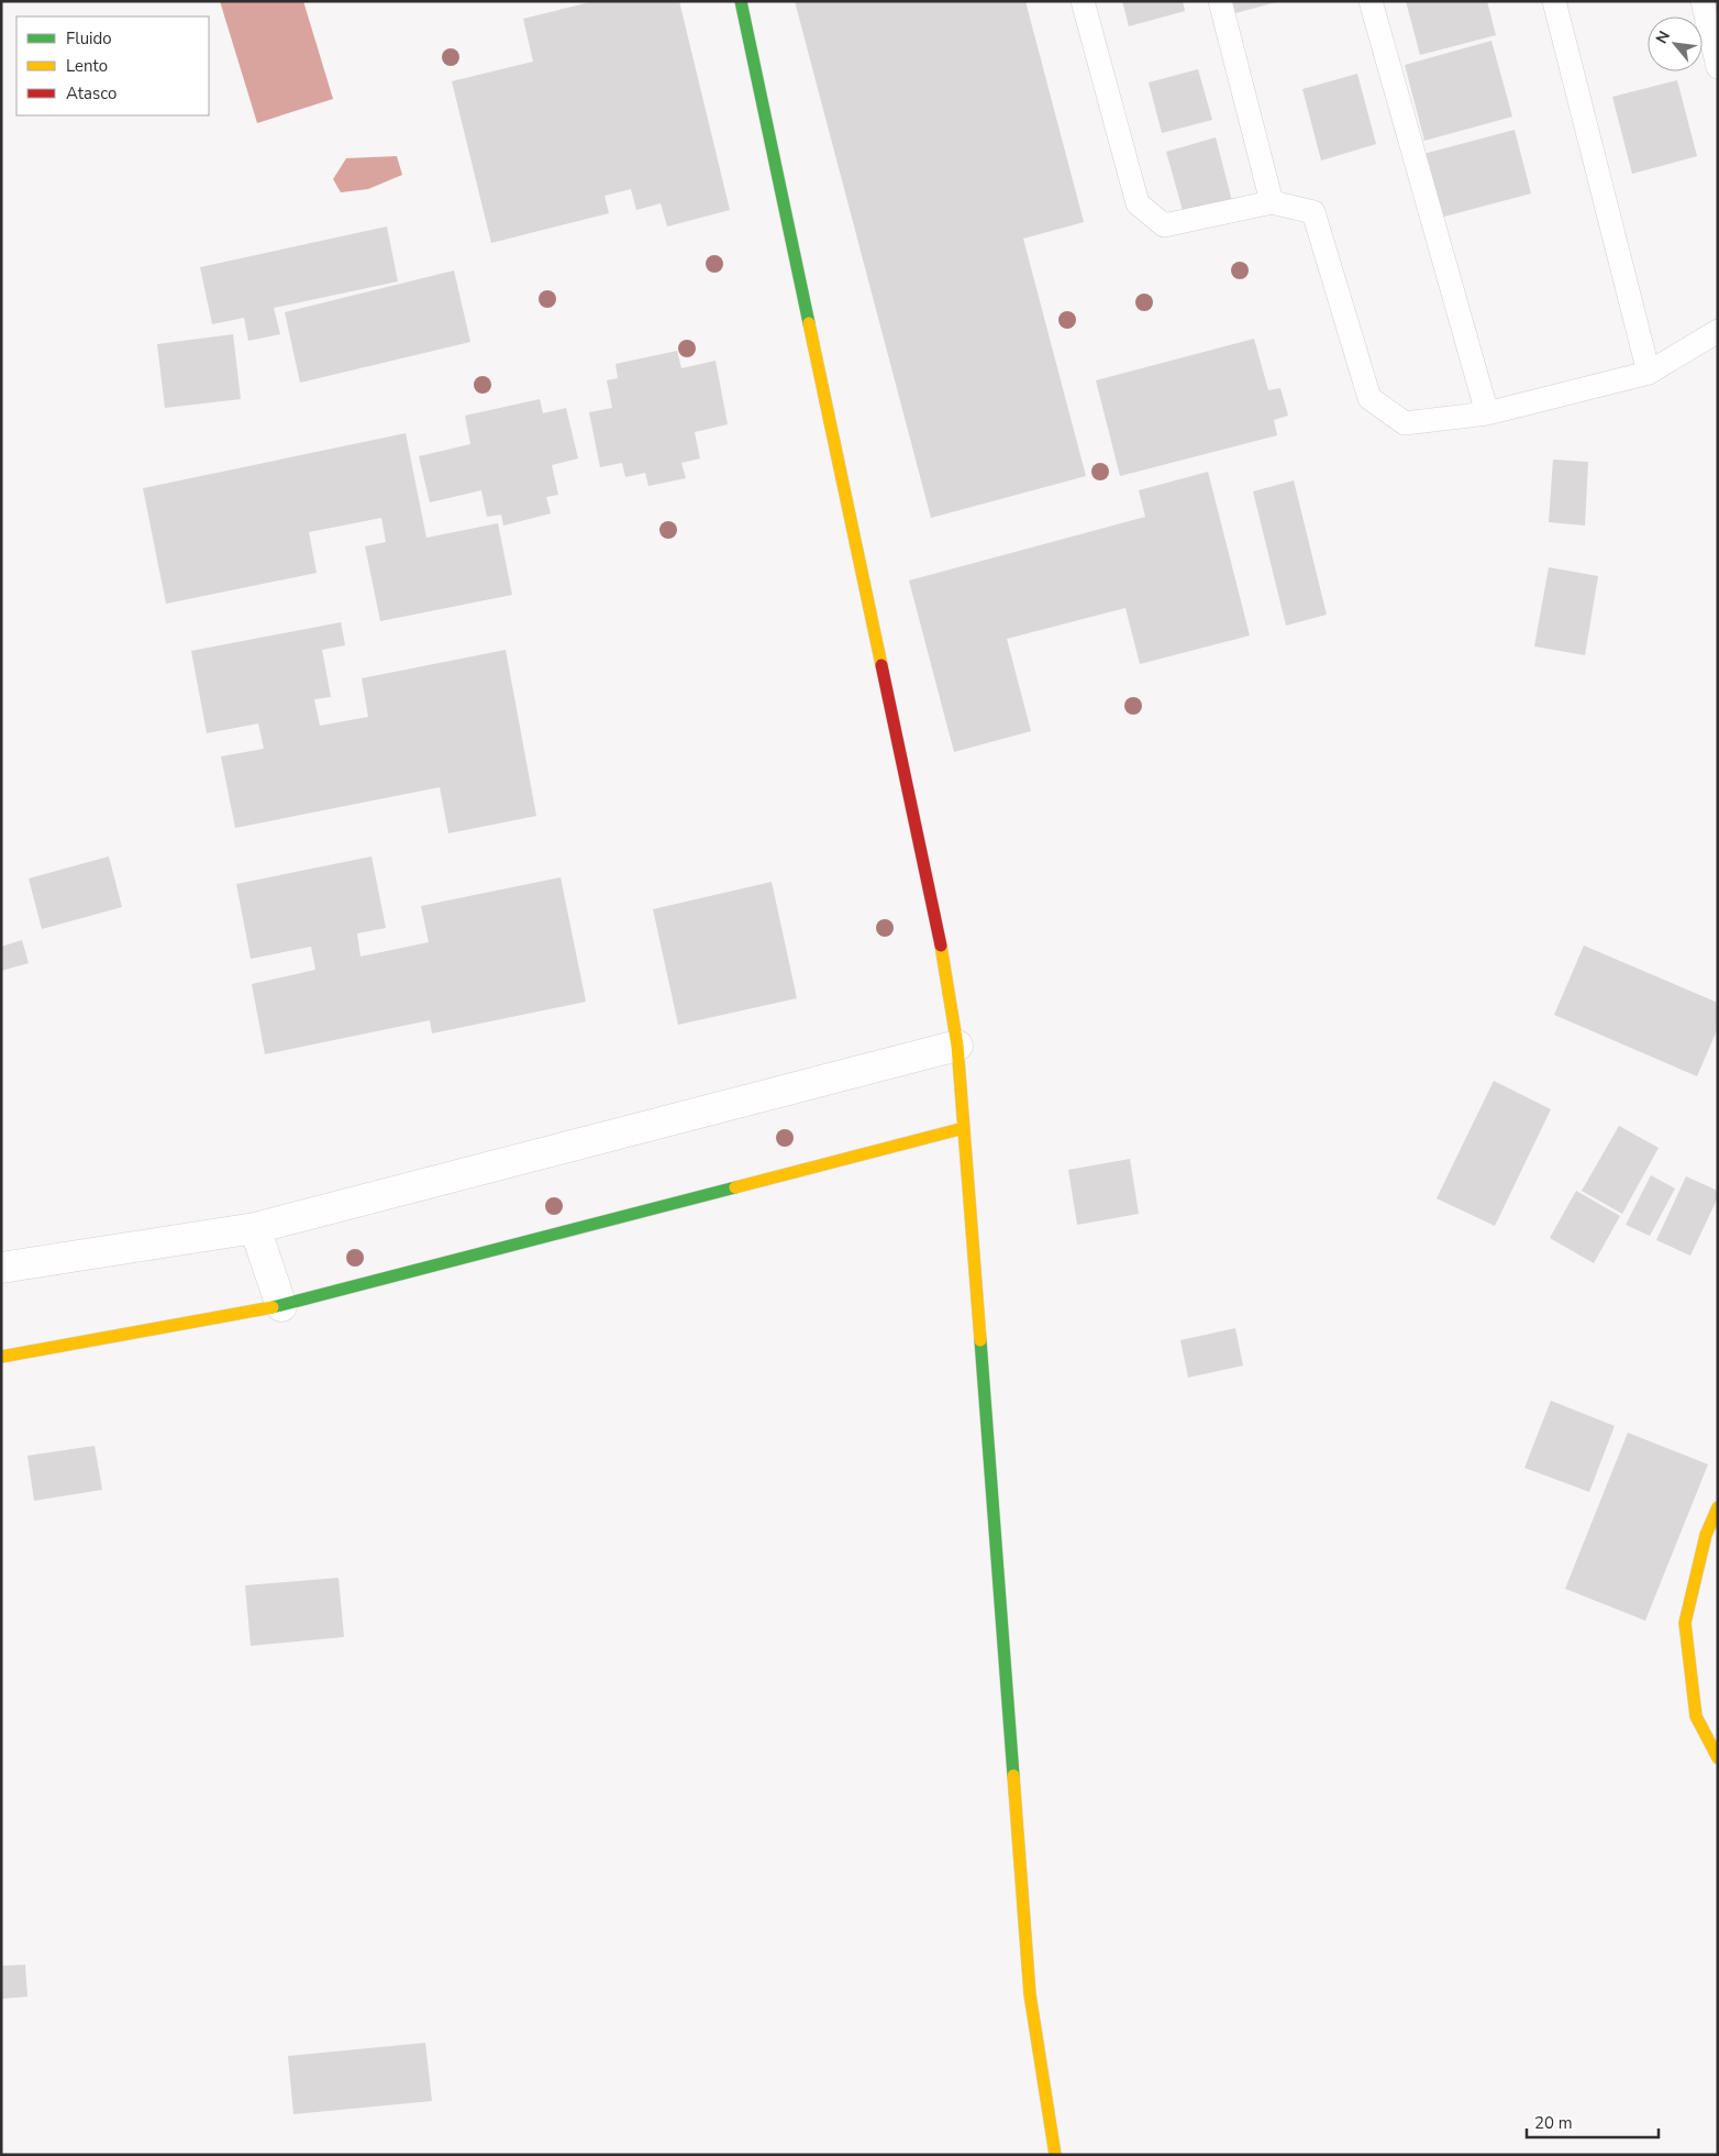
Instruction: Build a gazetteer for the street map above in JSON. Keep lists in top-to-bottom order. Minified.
{"legend":["Fluido","Lento","Atasco"],"scale_bar":"20 m","north":"top left"}
